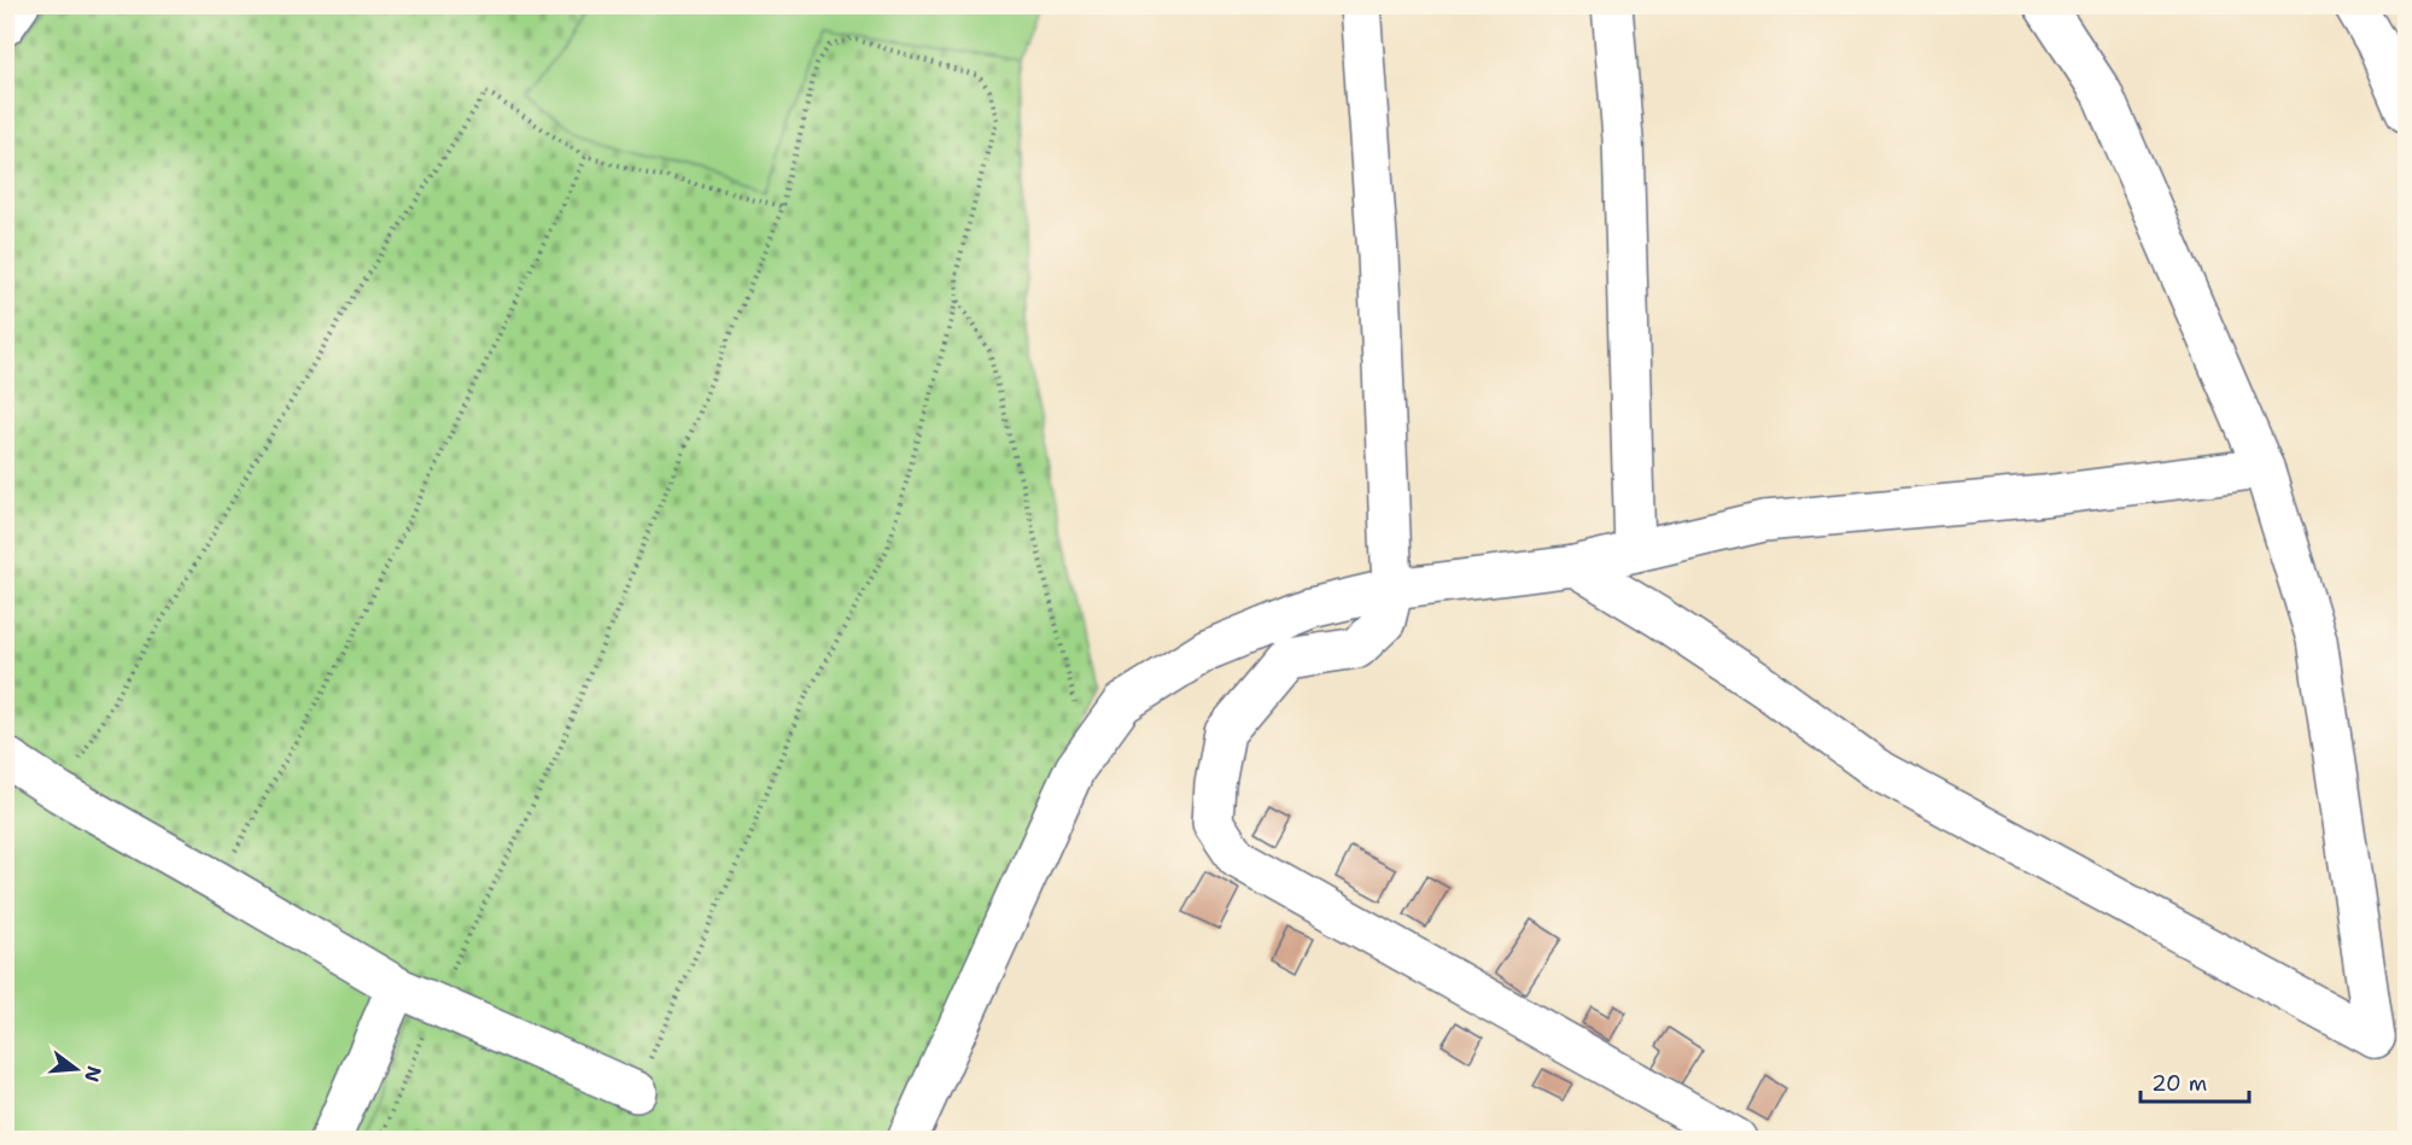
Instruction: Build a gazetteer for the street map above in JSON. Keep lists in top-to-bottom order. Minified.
{"scale_bar":"20 m","north":"right"}
